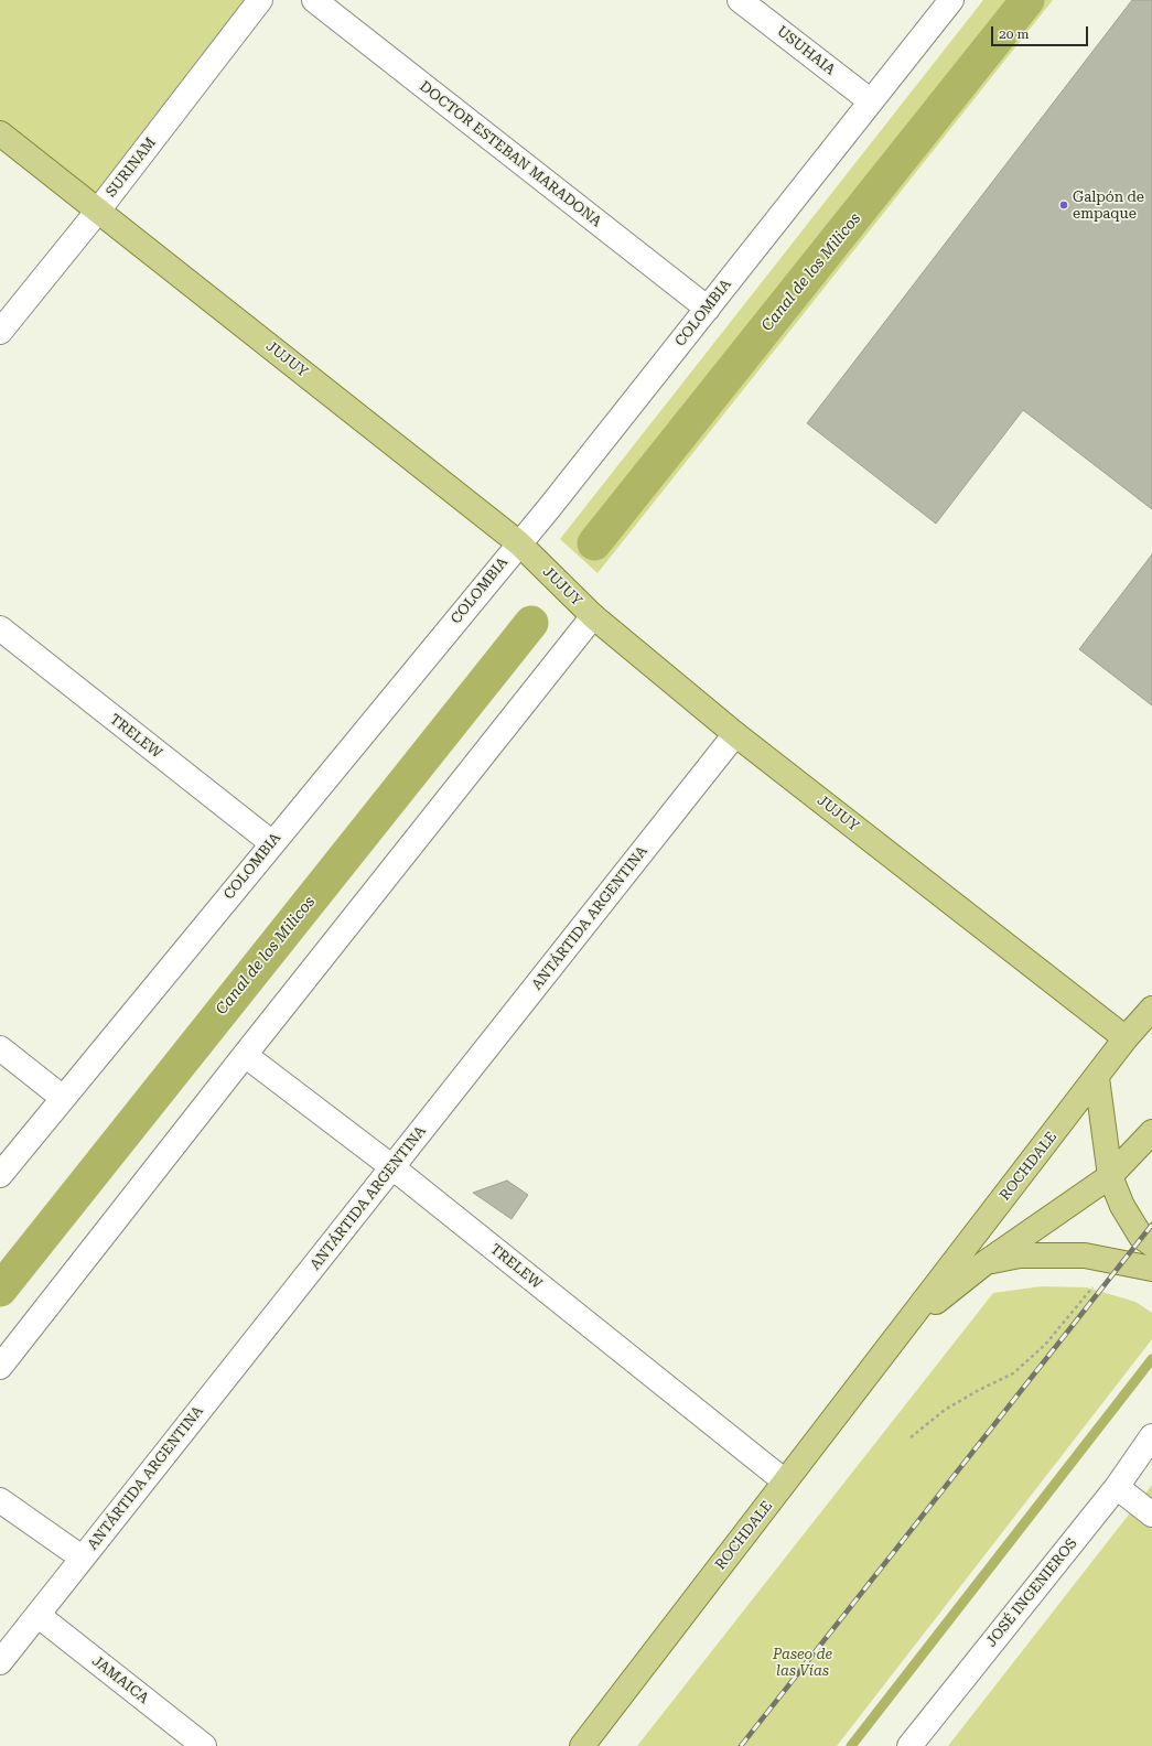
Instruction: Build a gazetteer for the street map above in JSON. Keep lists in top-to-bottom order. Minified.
{"streets":{"main road":["JUJUY","ROCHDALE"],"street":["USUHAIA","DOCTOR ESTEBAN MARADONA","SURINAM","COLOMBIA","TRELEW","ANTÁRTIDA ARGENTINA","JOSÉ INGENIEROS","JAMAICA"]},"crossings":[["USUHAIA","COLOMBIA"],["DOCTOR ESTEBAN MARADONA","COLOMBIA"],["SURINAM","JUJUY"],["COLOMBIA","JUJUY"],["COLOMBIA","TRELEW"],["JUJUY","ANTÁRTIDA ARGENTINA"],["JUJUY","ROCHDALE"],["TRELEW","ANTÁRTIDA ARGENTINA"],["TRELEW","ROCHDALE"],["ANTÁRTIDA ARGENTINA","JAMAICA"]],"water":["Canal de los Milicos"],"parks":["Paseo de las Vías"],"places":["Galpón de empaque"],"scale_bar":"20 m"}
